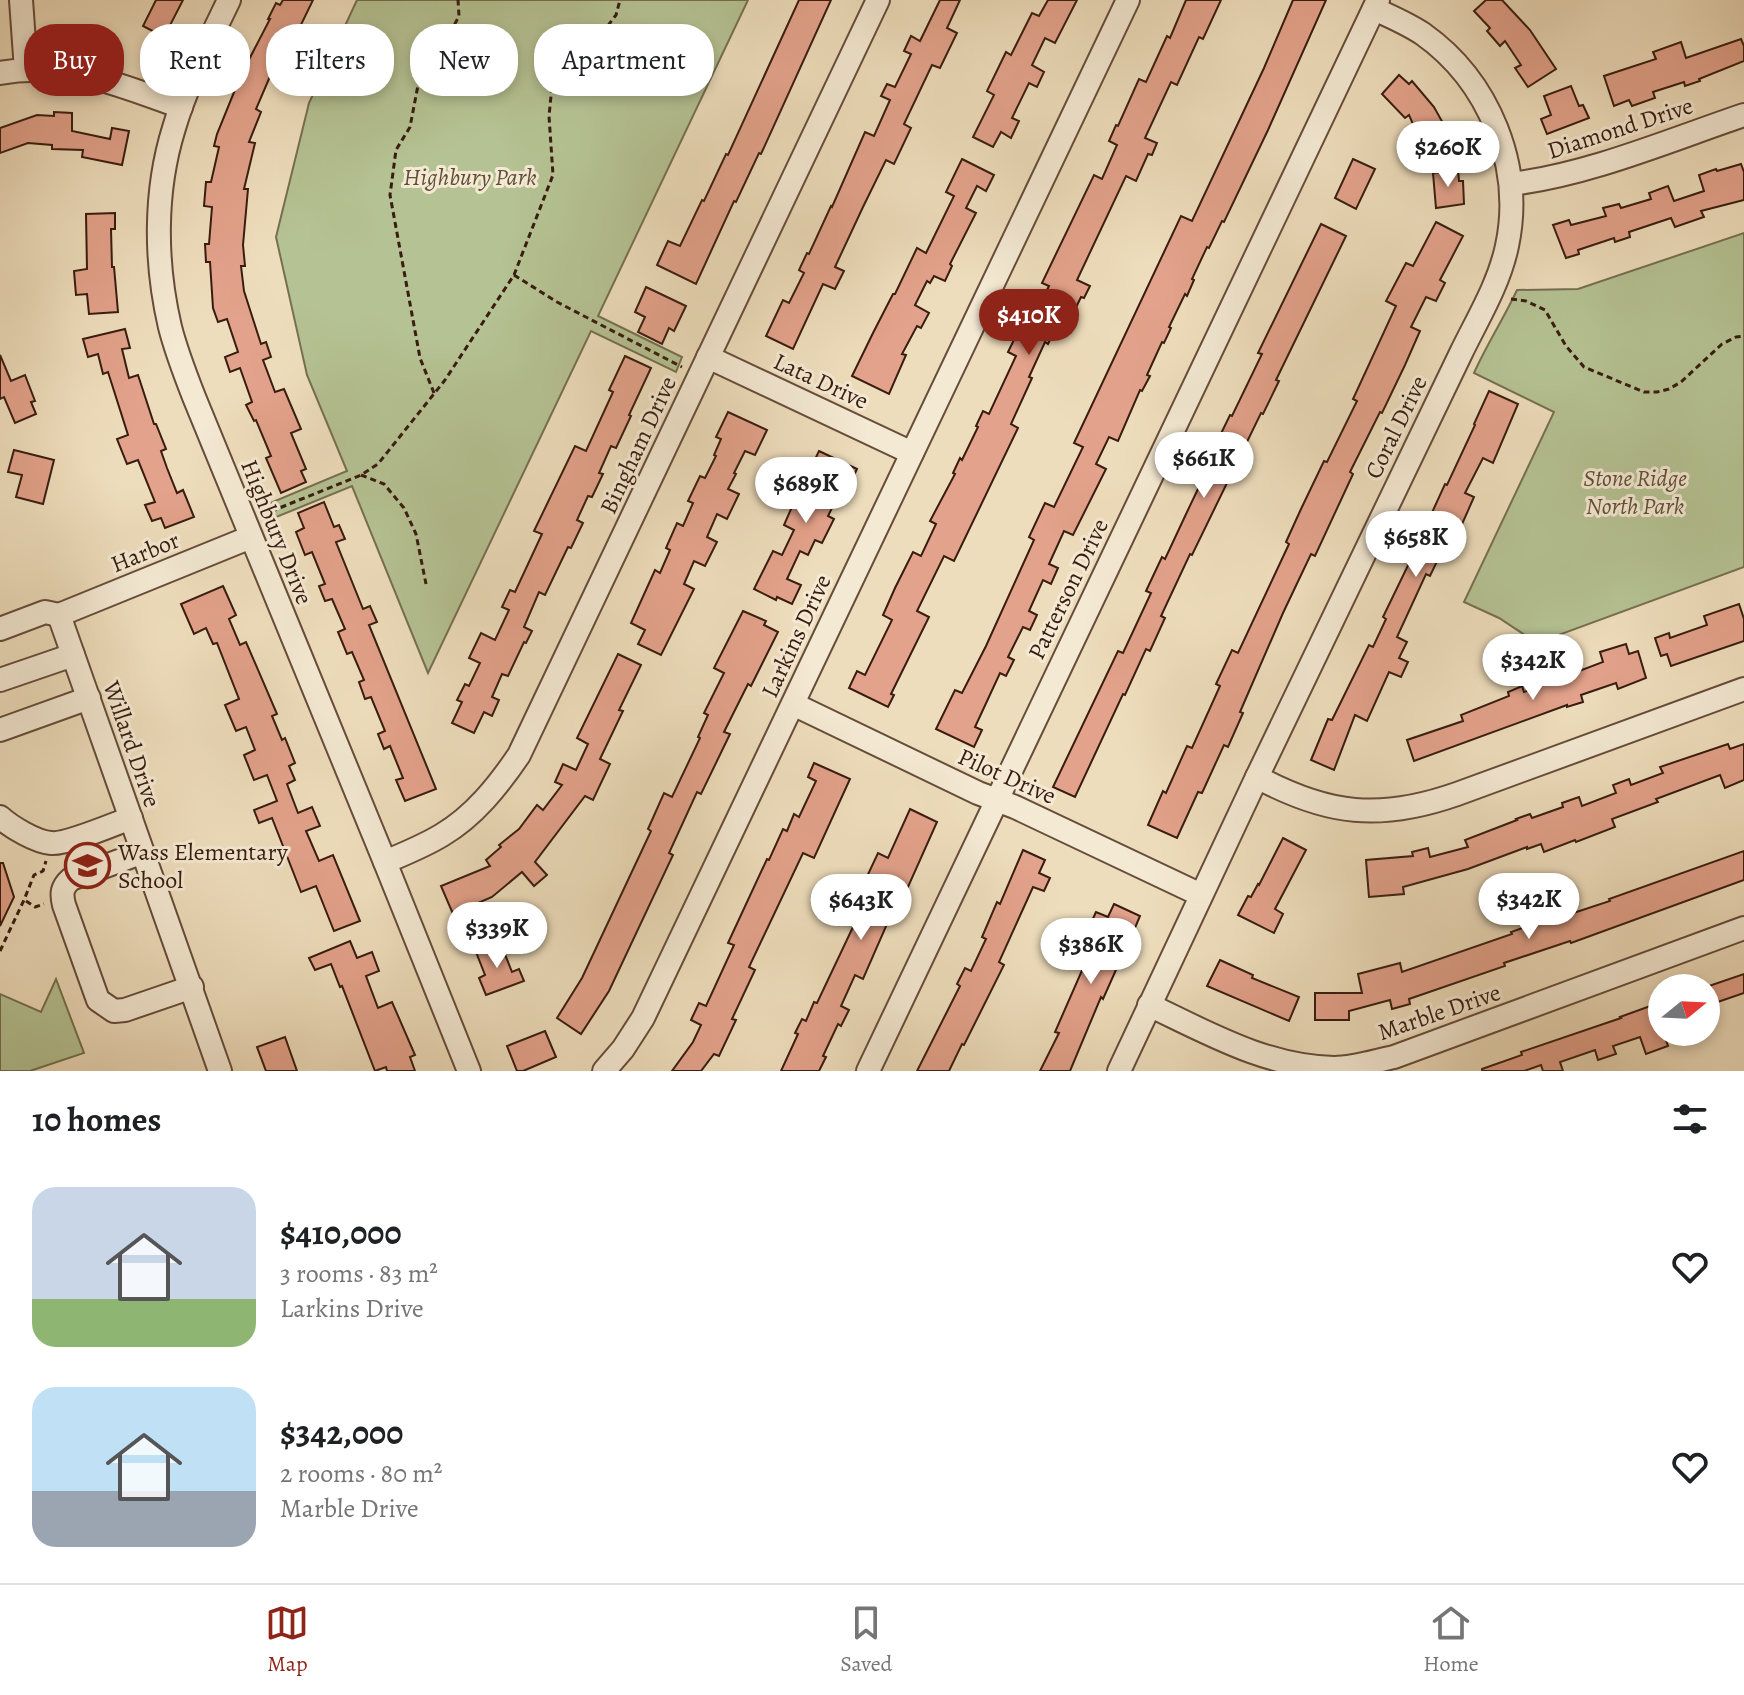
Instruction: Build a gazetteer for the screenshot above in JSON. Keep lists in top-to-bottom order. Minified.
{"streets":{"street":["Diamond Drive","Lata Drive","Coral Drive","Bingham Drive","Highbury Drive","Harbor","Patterson Drive","Larkins Drive","Willard Drive","Pilot Drive","Marble Drive"]},"crossings":[["Diamond Drive","Coral Drive"],["Lata Drive","Bingham Drive"],["Lata Drive","Larkins Drive"],["Coral Drive","Patterson Drive"],["Coral Drive","Pilot Drive"],["Coral Drive","Marble Drive"],["Bingham Drive","Highbury Drive"],["Highbury Drive","Harbor"],["Harbor","Willard Drive"],["Patterson Drive","Pilot Drive"],["Larkins Drive","Pilot Drive"]],"parks":["Highbury Park","Stone Ridge North Park"],"places":{"school or university":["Wass Elementary School"]},"north":"right","page":{"chip":["Buy","Rent","Filters","New","Apartment"],"price":["$260K","$410K","$661K","$689K","$658K","$342K","$342K","$643K","$339K","$386K"],"heading":"10 homes","list":[{"name":"$410,000","note":"3 rooms · 83 m² · Larkins Drive"},{"name":"$342,000","note":"2 rooms · 80 m² · Marble Drive"}],"tabs":["Map","Saved","Home"]}}
